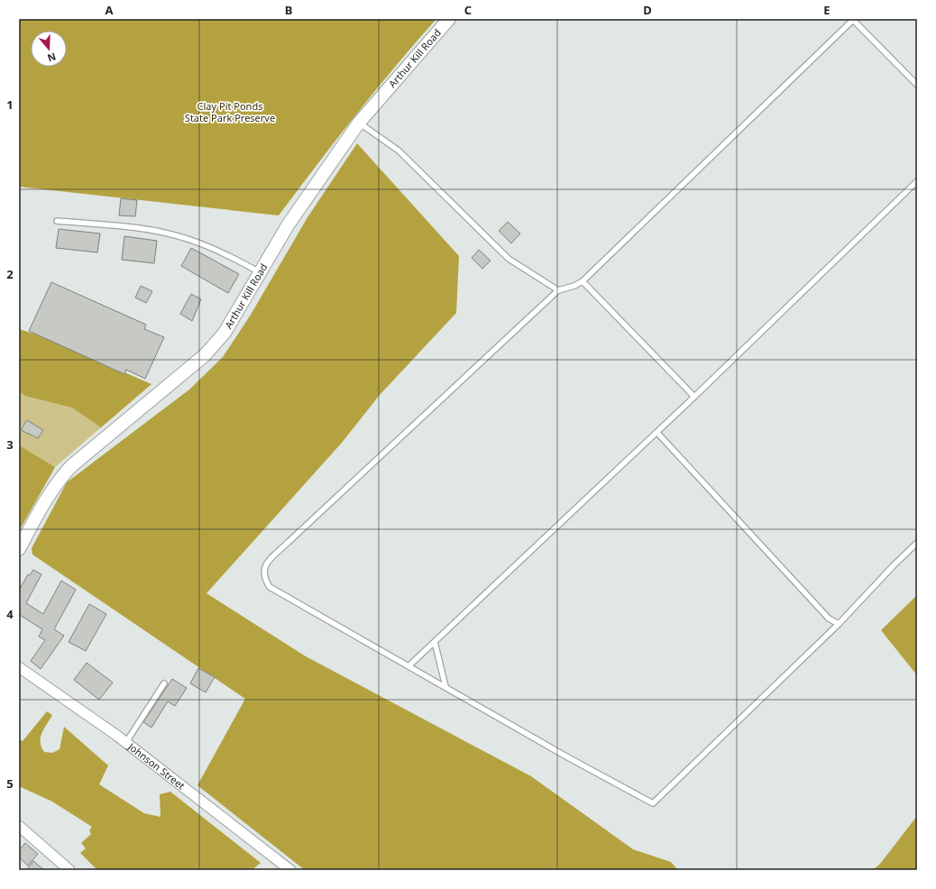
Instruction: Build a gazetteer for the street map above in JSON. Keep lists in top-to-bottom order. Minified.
{"streets":{"street":["Arthur Kill Road","Johnson Street"]},"parks":["Clay Pit Ponds State Park Preserve"],"north":"bottom","grid":{"columns":["A","B","C","D","E"],"rows":["1","2","3","4","5"]}}
